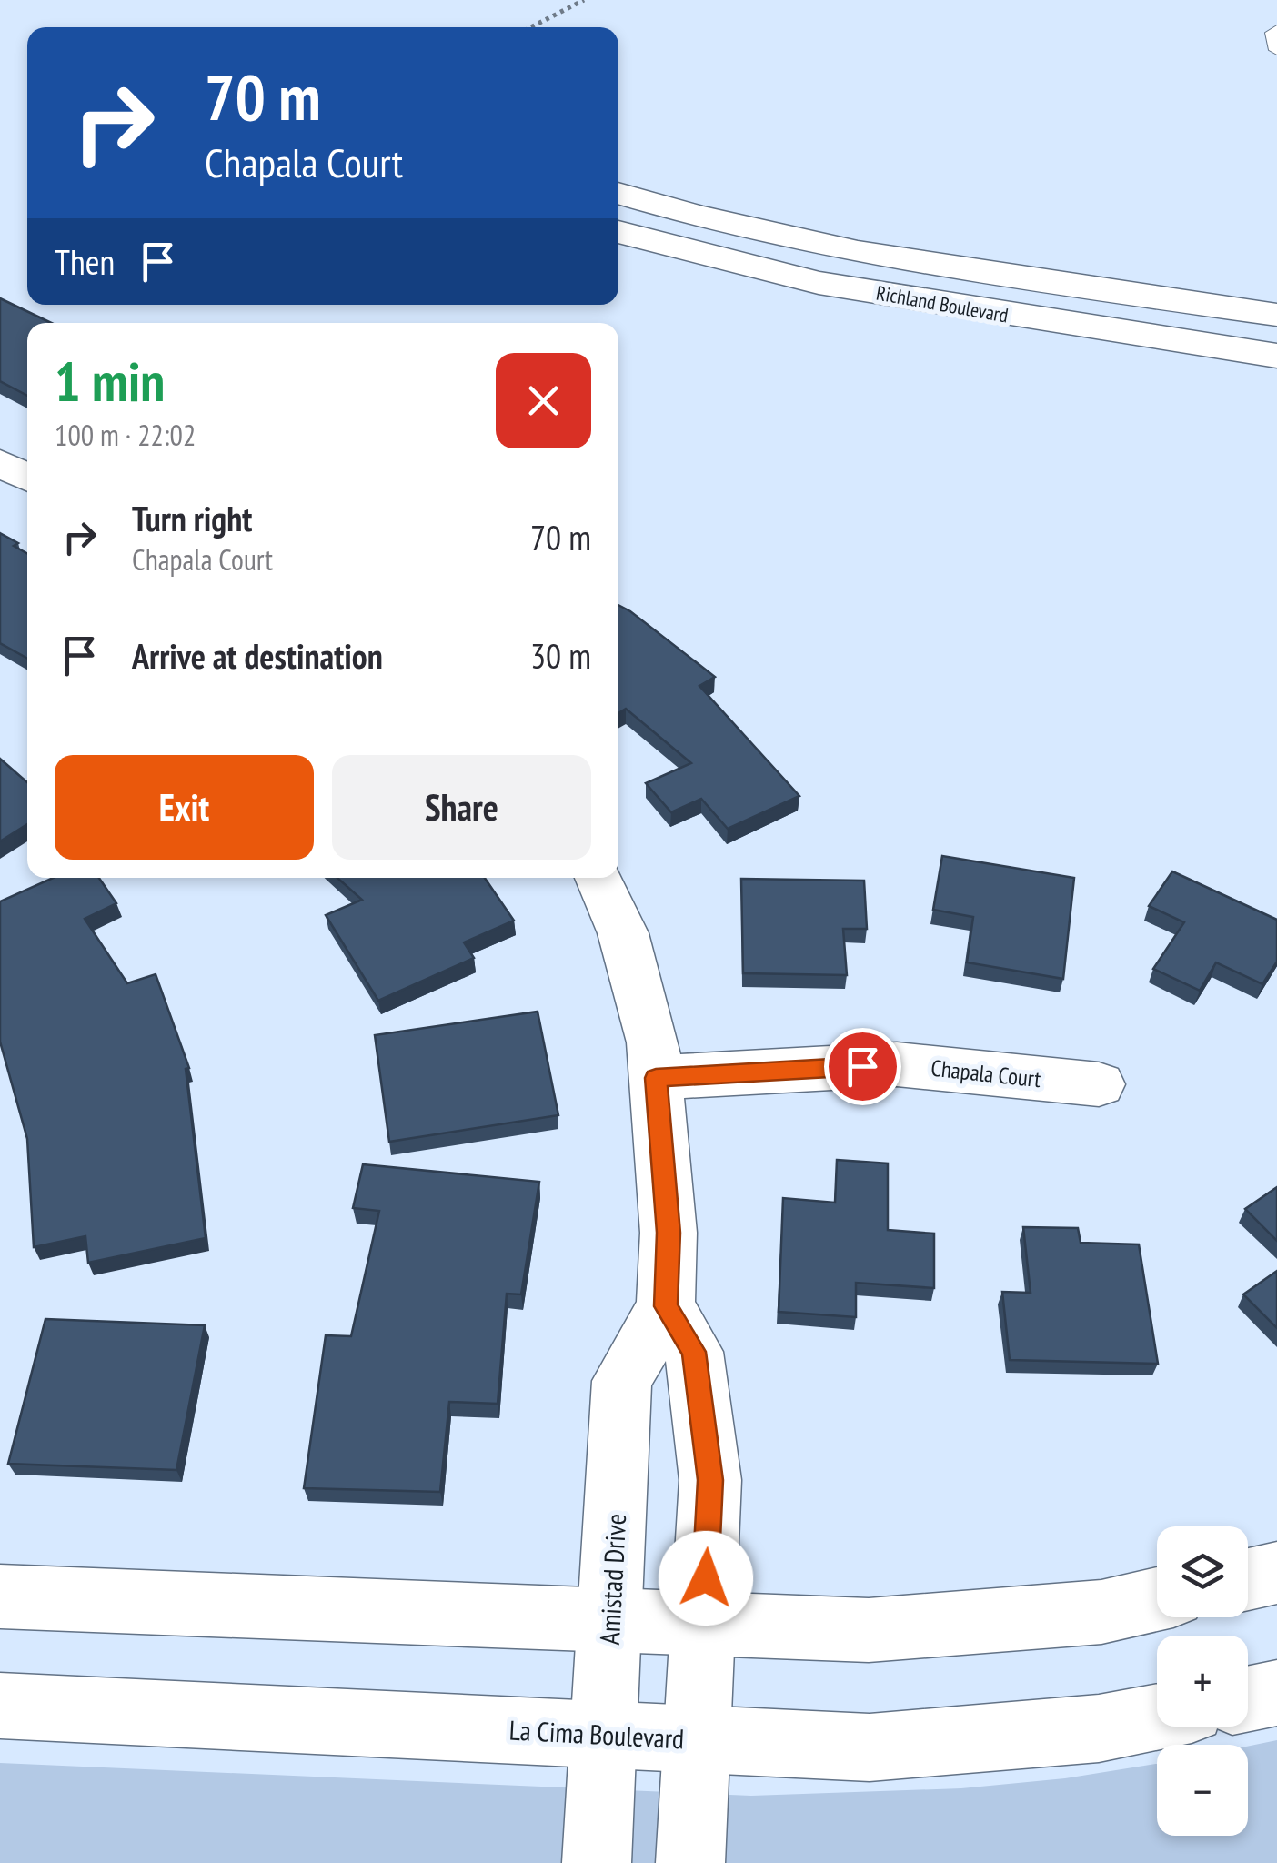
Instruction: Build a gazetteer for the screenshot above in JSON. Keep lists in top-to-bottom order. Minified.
{"streets":{"street":["Richland Boulevard","Chapala Court","Amistad Drive","La Cima Boulevard"]},"crossings":[["Chapala Court","Amistad Drive"],["Amistad Drive","La Cima Boulevard"]],"page":{"turn":["70 m","Chapala Court"],"then":"Then","heading":["1 min","100 m · 22:02"],"list":[{"name":"Turn right","note":"Chapala Court","value":"70 m"},{"name":"Arrive at destination","value":"30 m"}],"buttons":["Exit","Share"],"map_buttons":["+","−"]}}
